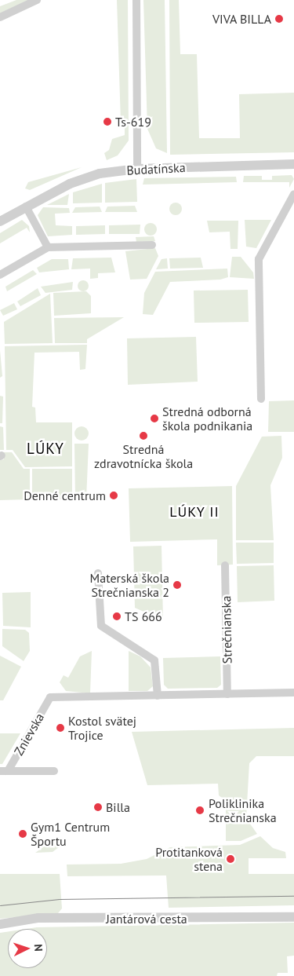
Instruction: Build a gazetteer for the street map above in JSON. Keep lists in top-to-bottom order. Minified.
{"streets":{"street":["Budatínska","Strečnianska","Znievska","Jantárová cesta"]},"districts":["LÚKY","LÚKY II"],"places":["VIVA BILLA","Ts-619","Stredná odborná škola podnikania","Stredná zdravotnícka škola","Denné centrum","Materská škola Strečnianska 2","TS 666","Kostol svätej Trojice","Billa","Poliklinika Strečnianska","Gym1 Centrum Športu","Protitanková stena"],"north":"right"}
